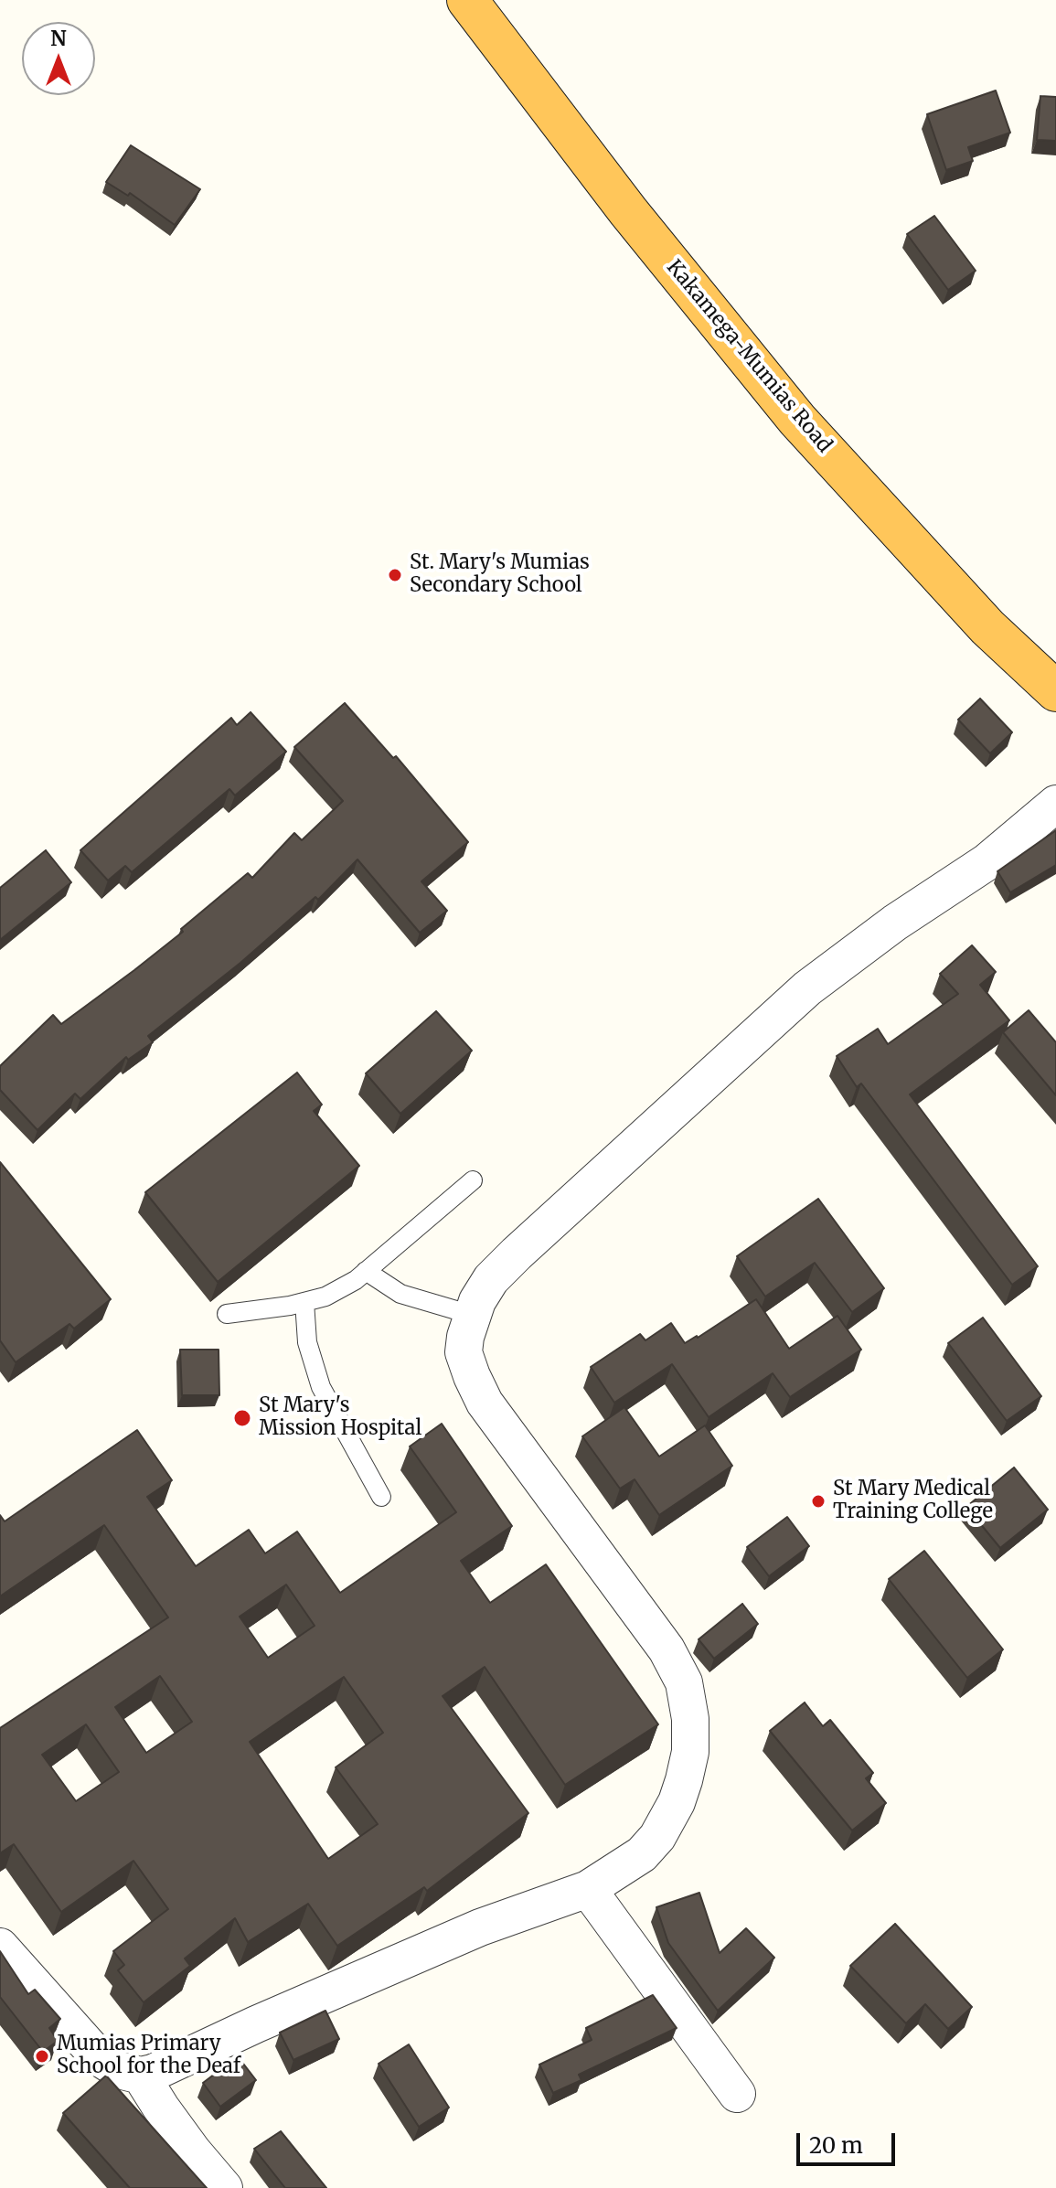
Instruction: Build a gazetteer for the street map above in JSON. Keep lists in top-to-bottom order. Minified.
{"streets":{"highway":["Kakamega-Mumias Road"]},"places":["St. Mary's Mumias Secondary School","St Mary's Mission Hospital","St Mary Medical Training College","Mumias Primary School for the Deaf"],"scale_bar":"20 m","north":"top"}
